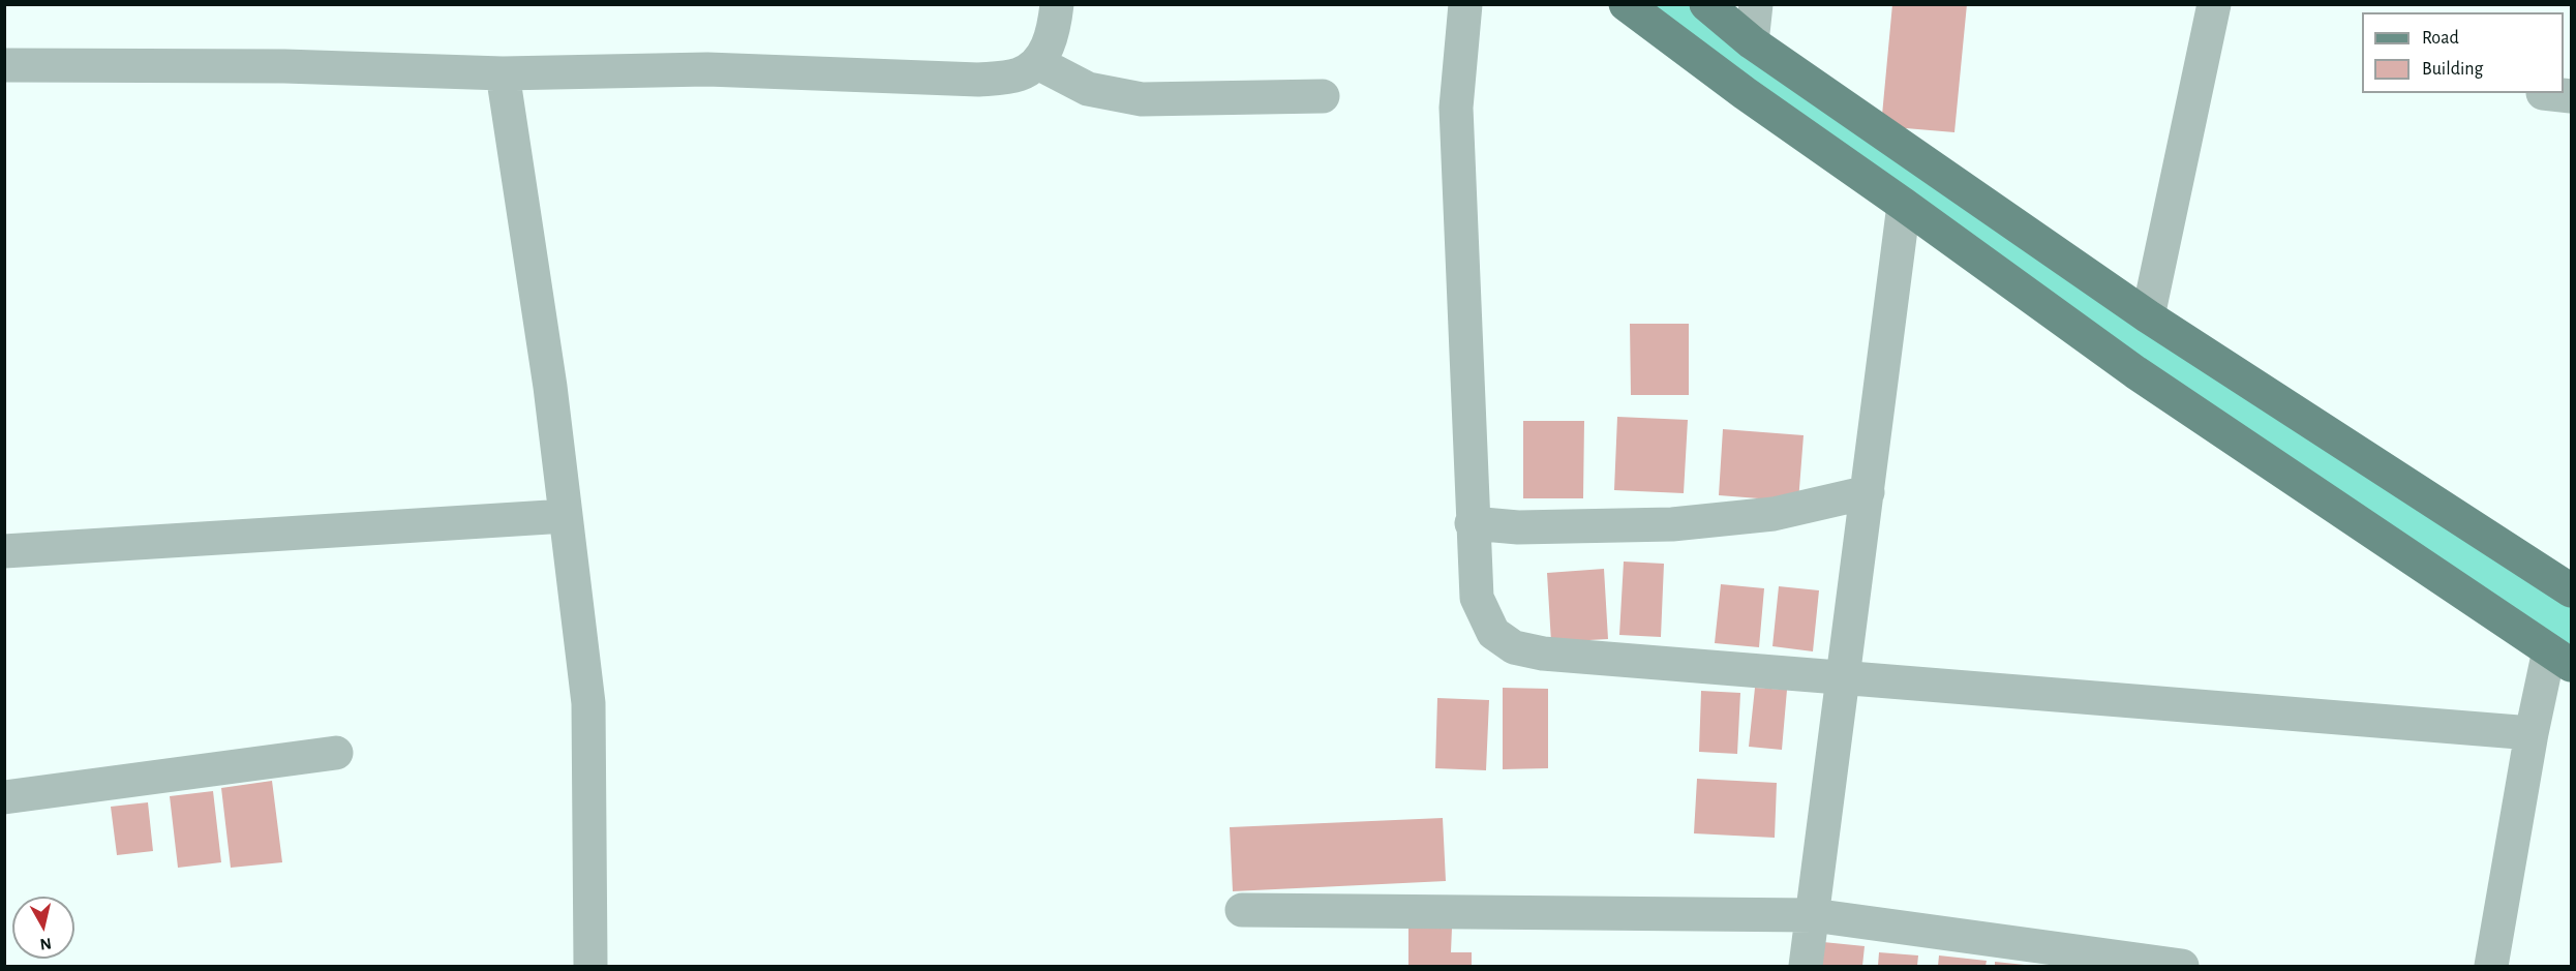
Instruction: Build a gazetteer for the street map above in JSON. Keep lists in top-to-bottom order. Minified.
{"legend":["Road","Building"],"north":"bottom"}
